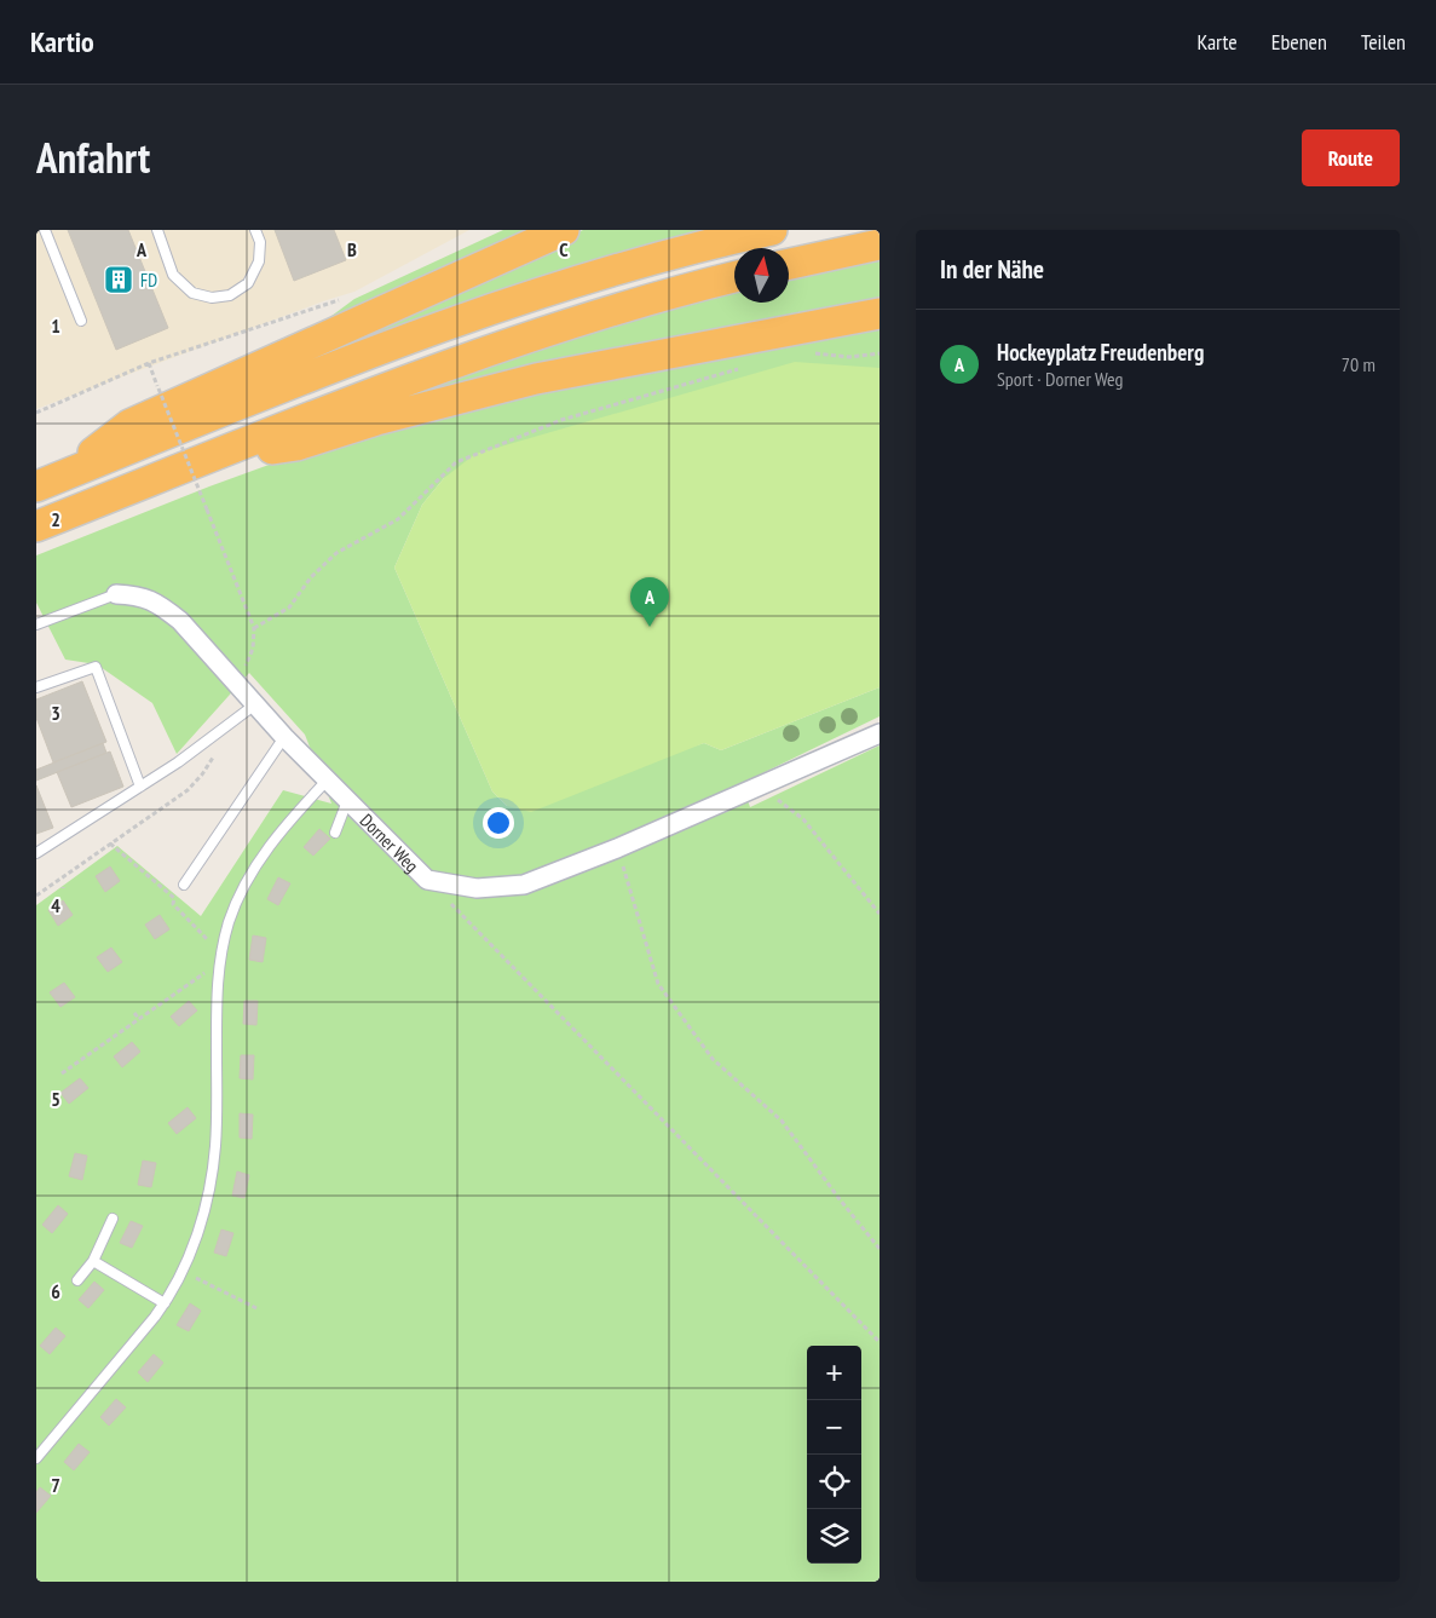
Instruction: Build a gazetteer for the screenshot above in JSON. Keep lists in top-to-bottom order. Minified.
{"streets":{"street":["Dorner Weg"]},"places":{"building":["FD"]},"north":"top","page":{"header":"Kartio","nav":["Karte","Ebenen","Teilen"],"title":"Anfahrt","buttons":"Route","heading":"In der Nähe","list":[{"mark":"A","name":"Hockeyplatz Freudenberg","note":"Sport · Dorner Weg","value":"70 m"}],"pins":"A","map_buttons":["+","−"]},"grid":{"columns":["A","B","C"],"rows":["1","2","3","4","5","6","7"]}}
